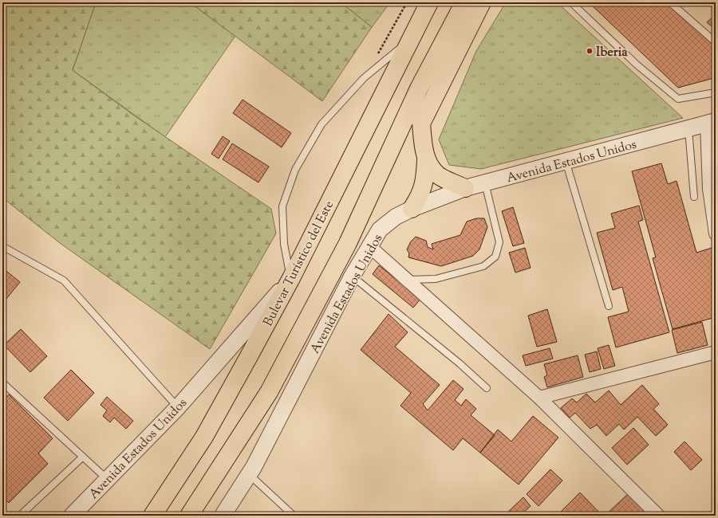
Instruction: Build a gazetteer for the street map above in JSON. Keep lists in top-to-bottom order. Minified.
{"streets":{"highway":["Bulevar Turístico del Este"],"street":["Avenida Estados Unidos"]},"crossings":[["Avenida Estados Unidos","Bulevar Turístico del Este"]],"places":["Iberia"]}
